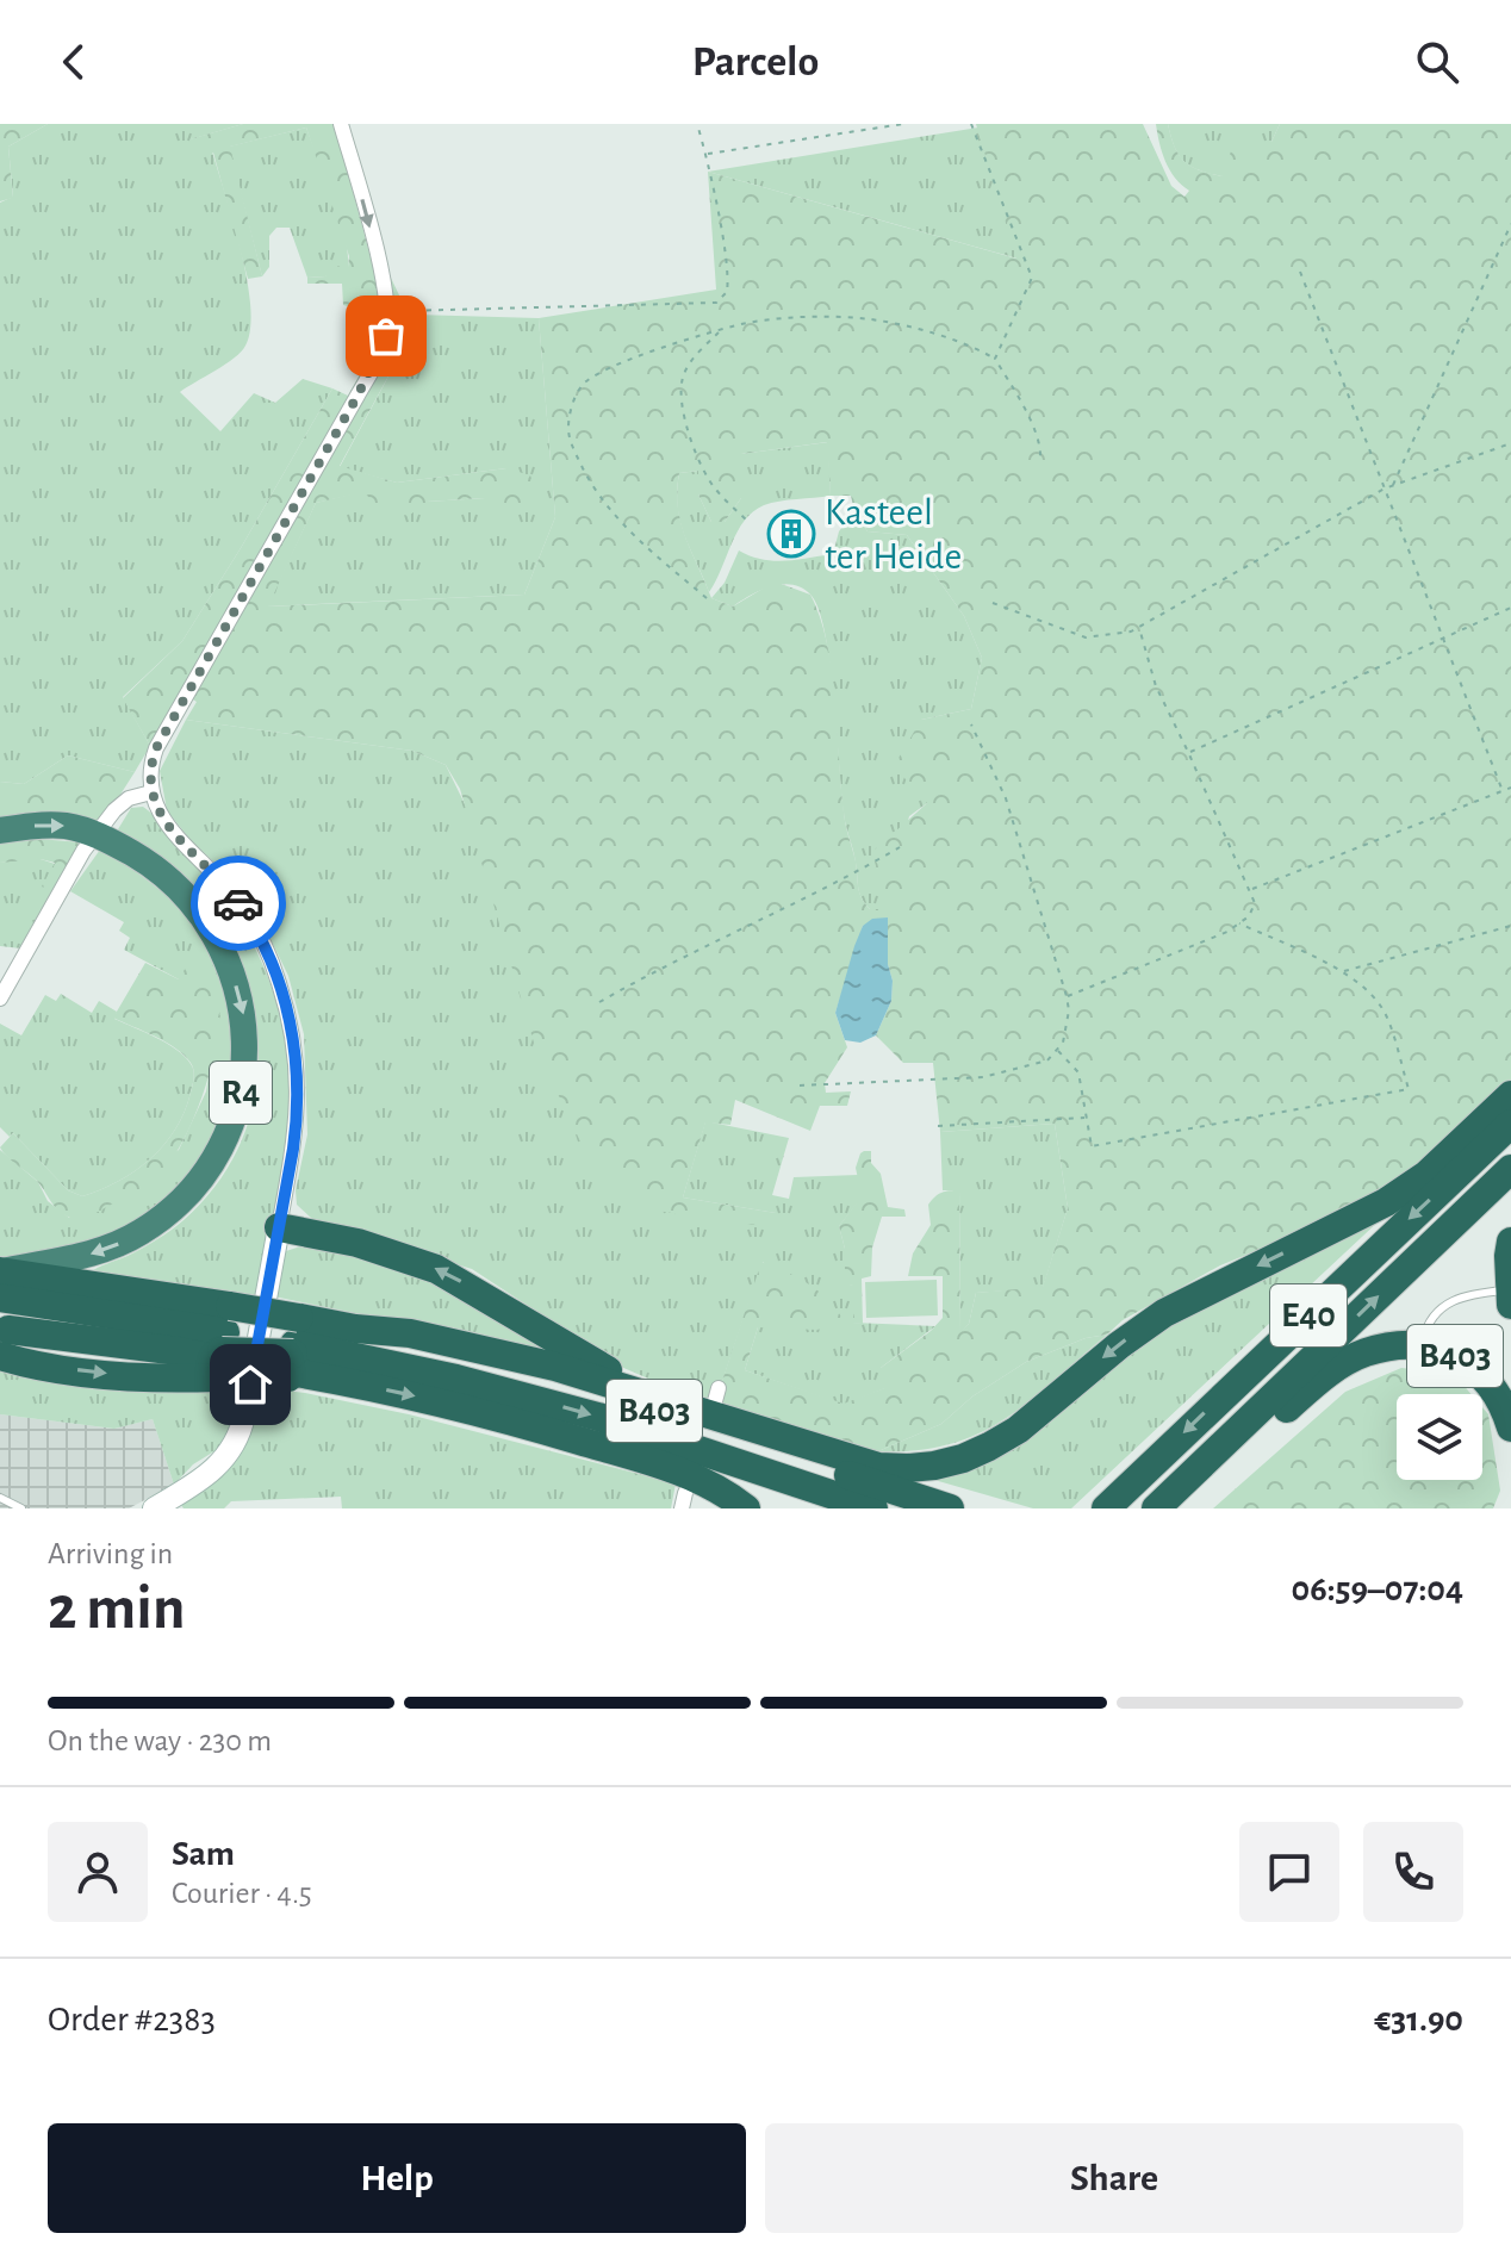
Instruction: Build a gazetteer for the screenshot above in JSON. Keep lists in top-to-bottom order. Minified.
{"streets":{"highway":["R4","E40","B403"]},"crossings":[["R4","B403"]],"places":{"building":["Kasteel ter Heide"]},"page":{"header":"Parcelo","heading":["2 min","Arriving in","06:59–07:04"],"panel":["Sam","Courier · 4.5","Order #2383","€31.90"],"bar":"On the way · 230 m","buttons":["Help","Share"]}}
